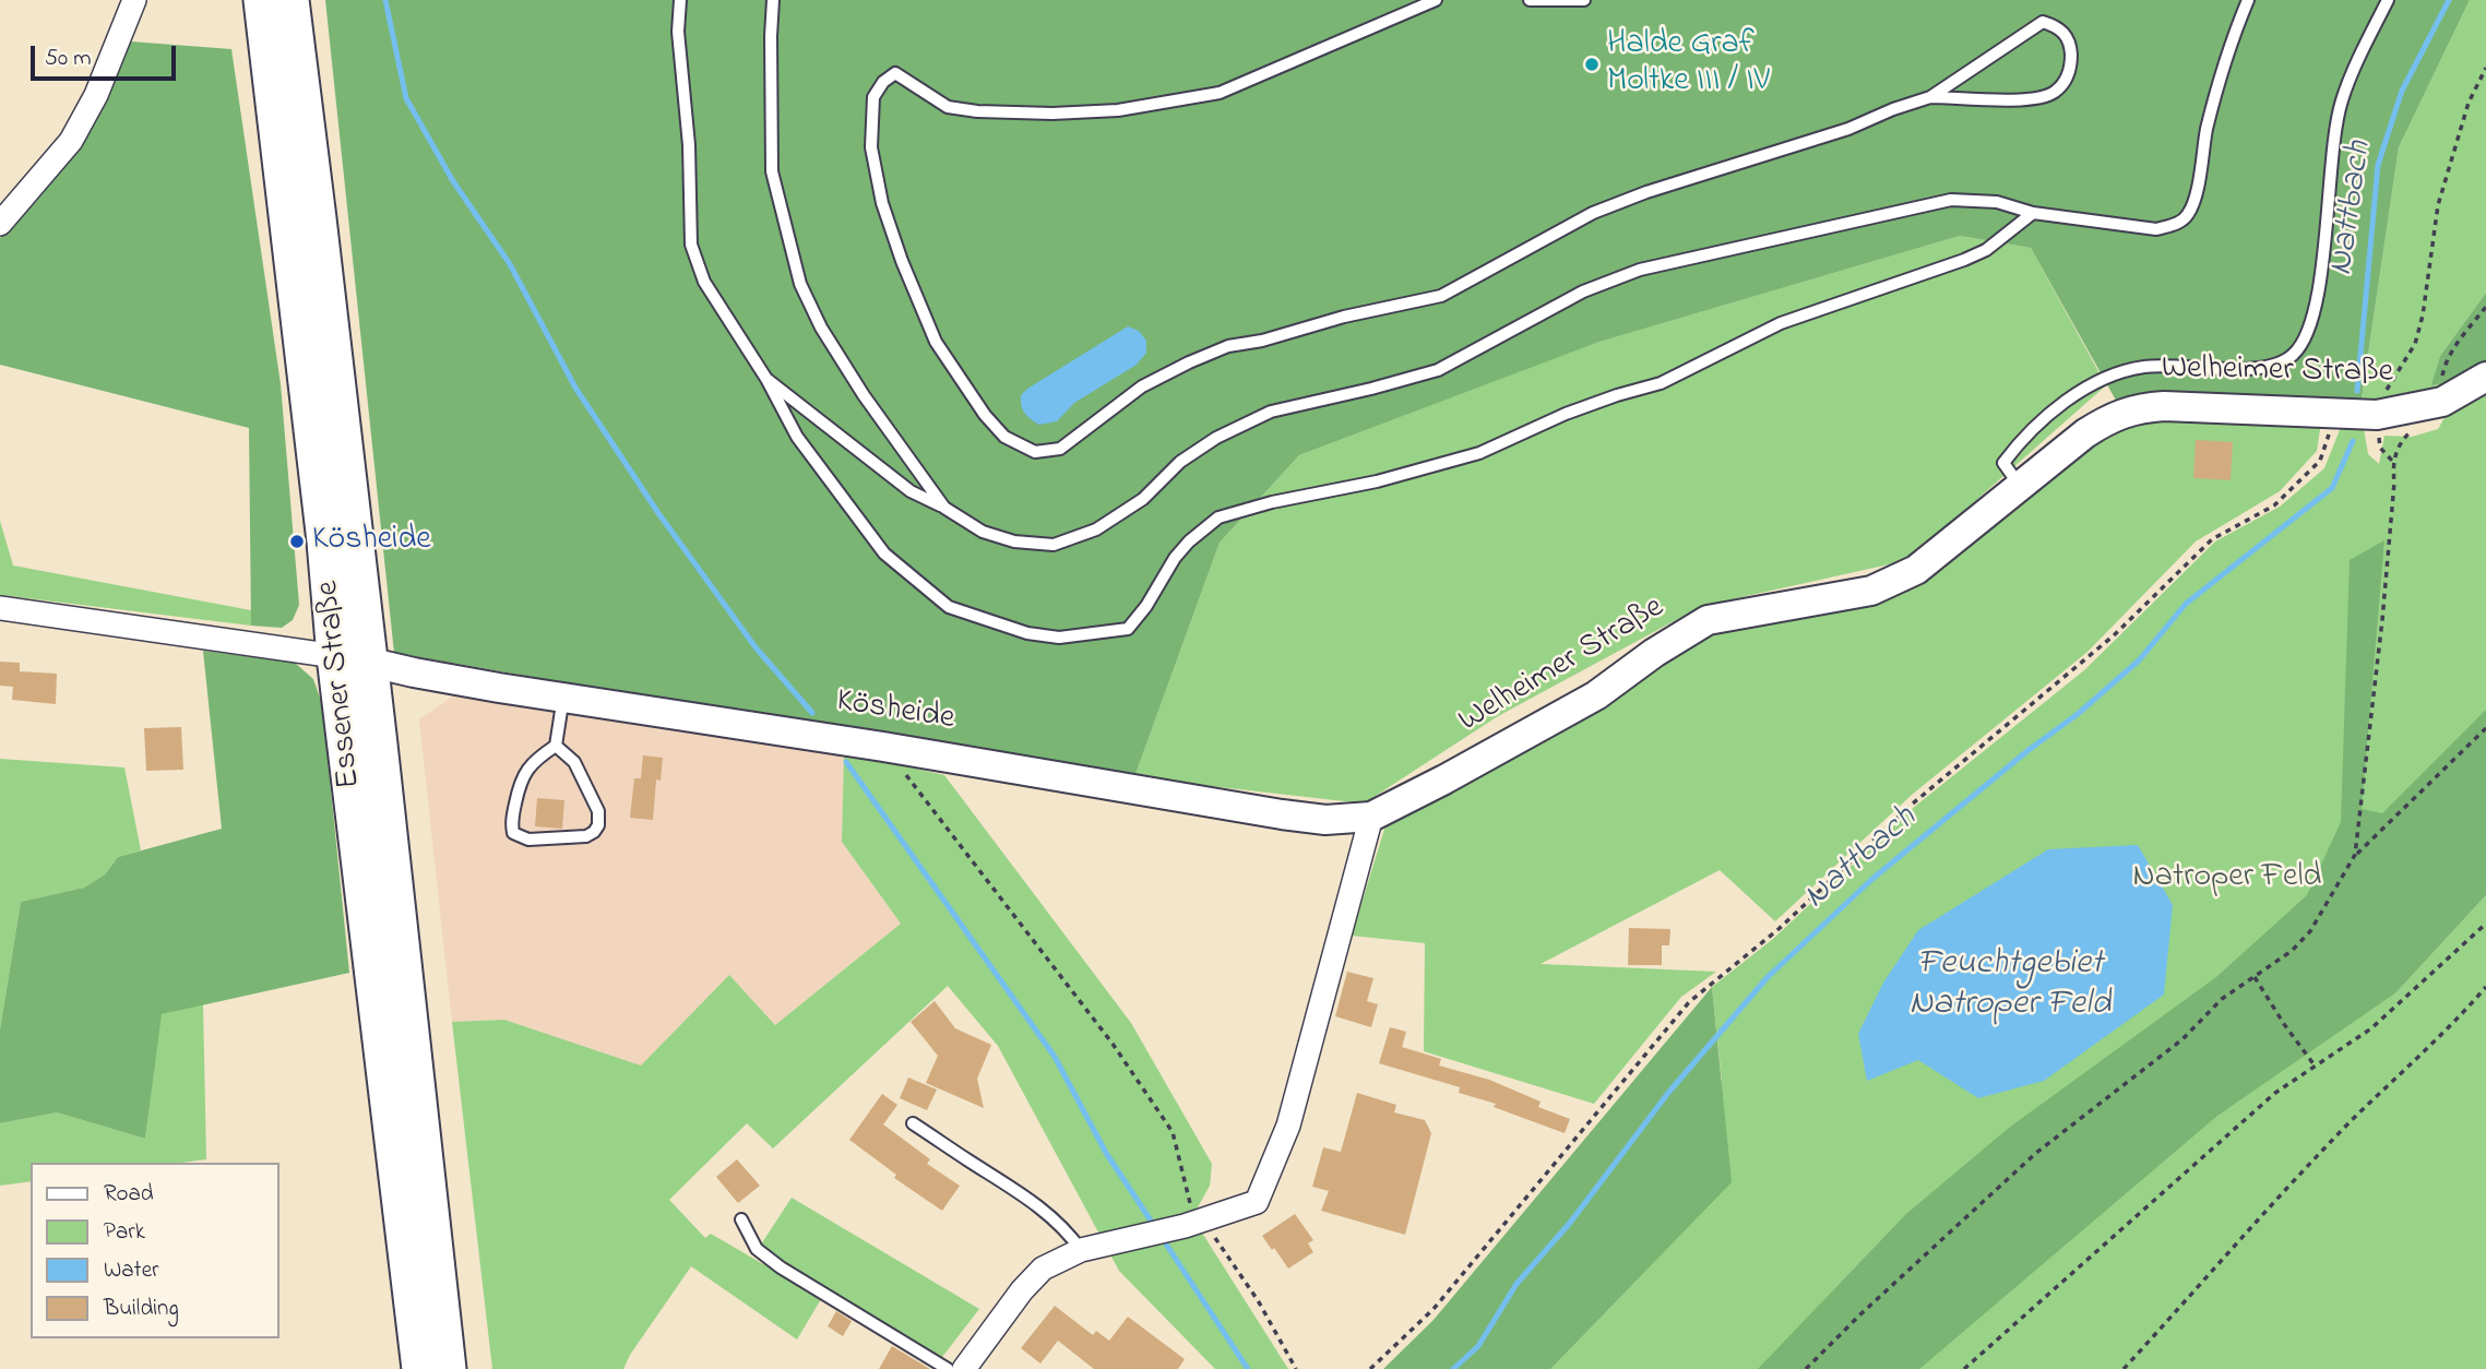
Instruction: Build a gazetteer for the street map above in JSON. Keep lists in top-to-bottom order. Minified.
{"streets":{"main road":["Essener Straße"],"street":["Welheimer Straße","Kösheide"]},"crossings":[["Welheimer Straße","Kösheide"],["Essener Straße","Kösheide"]],"water":["Nattbach","Feuchtgebiet Natroper Feld"],"parks":["Natroper Feld"],"places":["Halde Graf Moltke III / IV","Kösheide"],"legend":["Road","Park","Water","Building"],"scale_bar":"50 m"}
